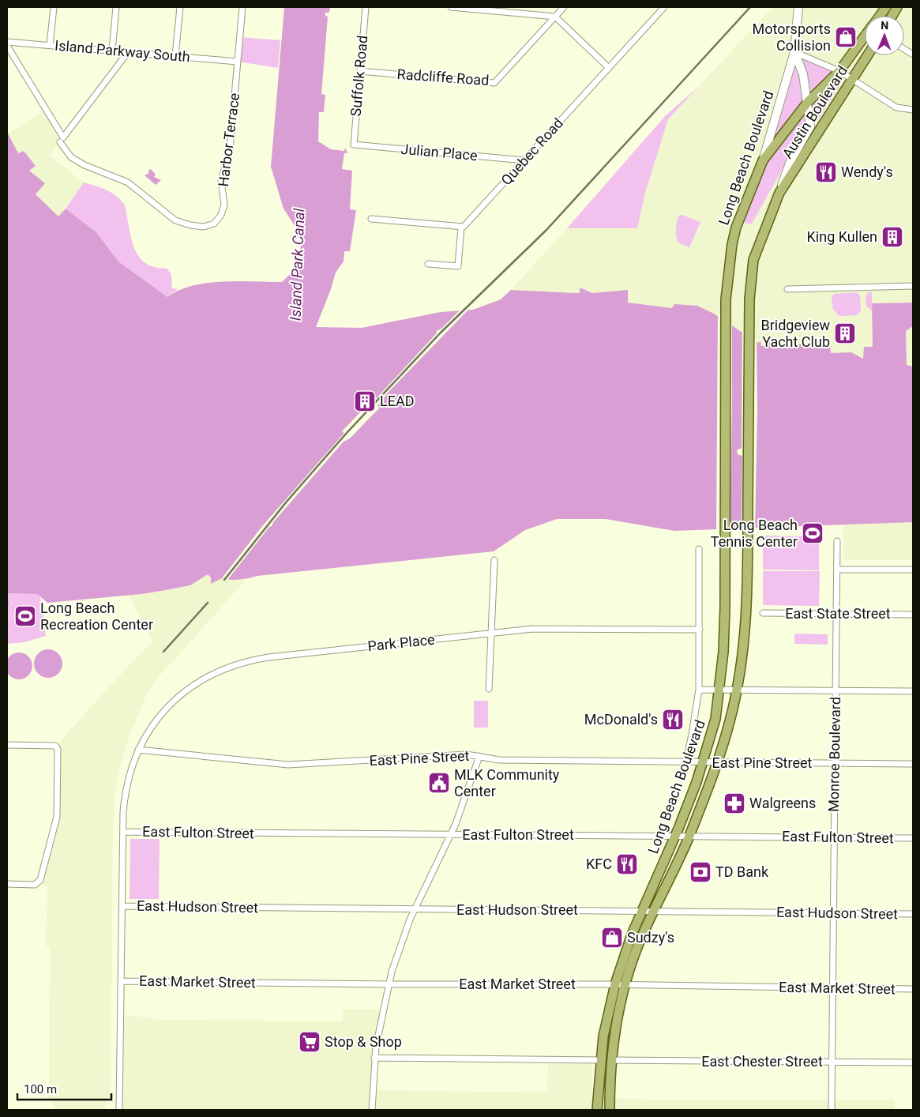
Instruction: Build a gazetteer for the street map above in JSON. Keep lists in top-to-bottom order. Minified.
{"streets":{"main road":["Austin Boulevard","Long Beach Boulevard"],"street":["Island Parkway South","Suffolk Road","Radcliffe Road","Harbor Terrace","Quebec Road","Julian Place","East State Street","Park Place","Monroe Boulevard","East Pine Street","East Fulton Street","East Hudson Street","East Market Street","East Chester Street"]},"crossings":[["Island Parkway South","Harbor Terrace"],["Suffolk Road","Radcliffe Road"],["Suffolk Road","Julian Place"],["Austin Boulevard","Long Beach Boulevard"],["Quebec Road","Julian Place"],["Long Beach Boulevard","Park Place"],["Long Beach Boulevard","East Pine Street"],["Long Beach Boulevard","East Fulton Street"],["Long Beach Boulevard","East Hudson Street"],["Long Beach Boulevard","East Market Street"],["Long Beach Boulevard","East Chester Street"],["East State Street","Monroe Boulevard"],["Park Place","East Pine Street"],["Park Place","East Fulton Street"],["Park Place","East Hudson Street"],["Park Place","East Market Street"],["Monroe Boulevard","East Pine Street"],["Monroe Boulevard","East Fulton Street"],["Monroe Boulevard","East Hudson Street"],["Monroe Boulevard","East Market Street"],["Monroe Boulevard","East Chester Street"]],"water":["Island Park Canal"],"places":{"shop":["Motorsports Collision","Sudzy's"],"restaurant":["Wendy's","McDonald's","KFC"],"building":["King Kullen","Bridgeview Yacht Club","LEAD"],"sports":["Long Beach Tennis Center","Long Beach Recreation Center"],"public building":["MLK Community Center"],"pharmacy":["Walgreens"],"bank":["TD Bank"],"supermarket":["Stop & Shop"]},"scale_bar":"100 m","north":"top"}
